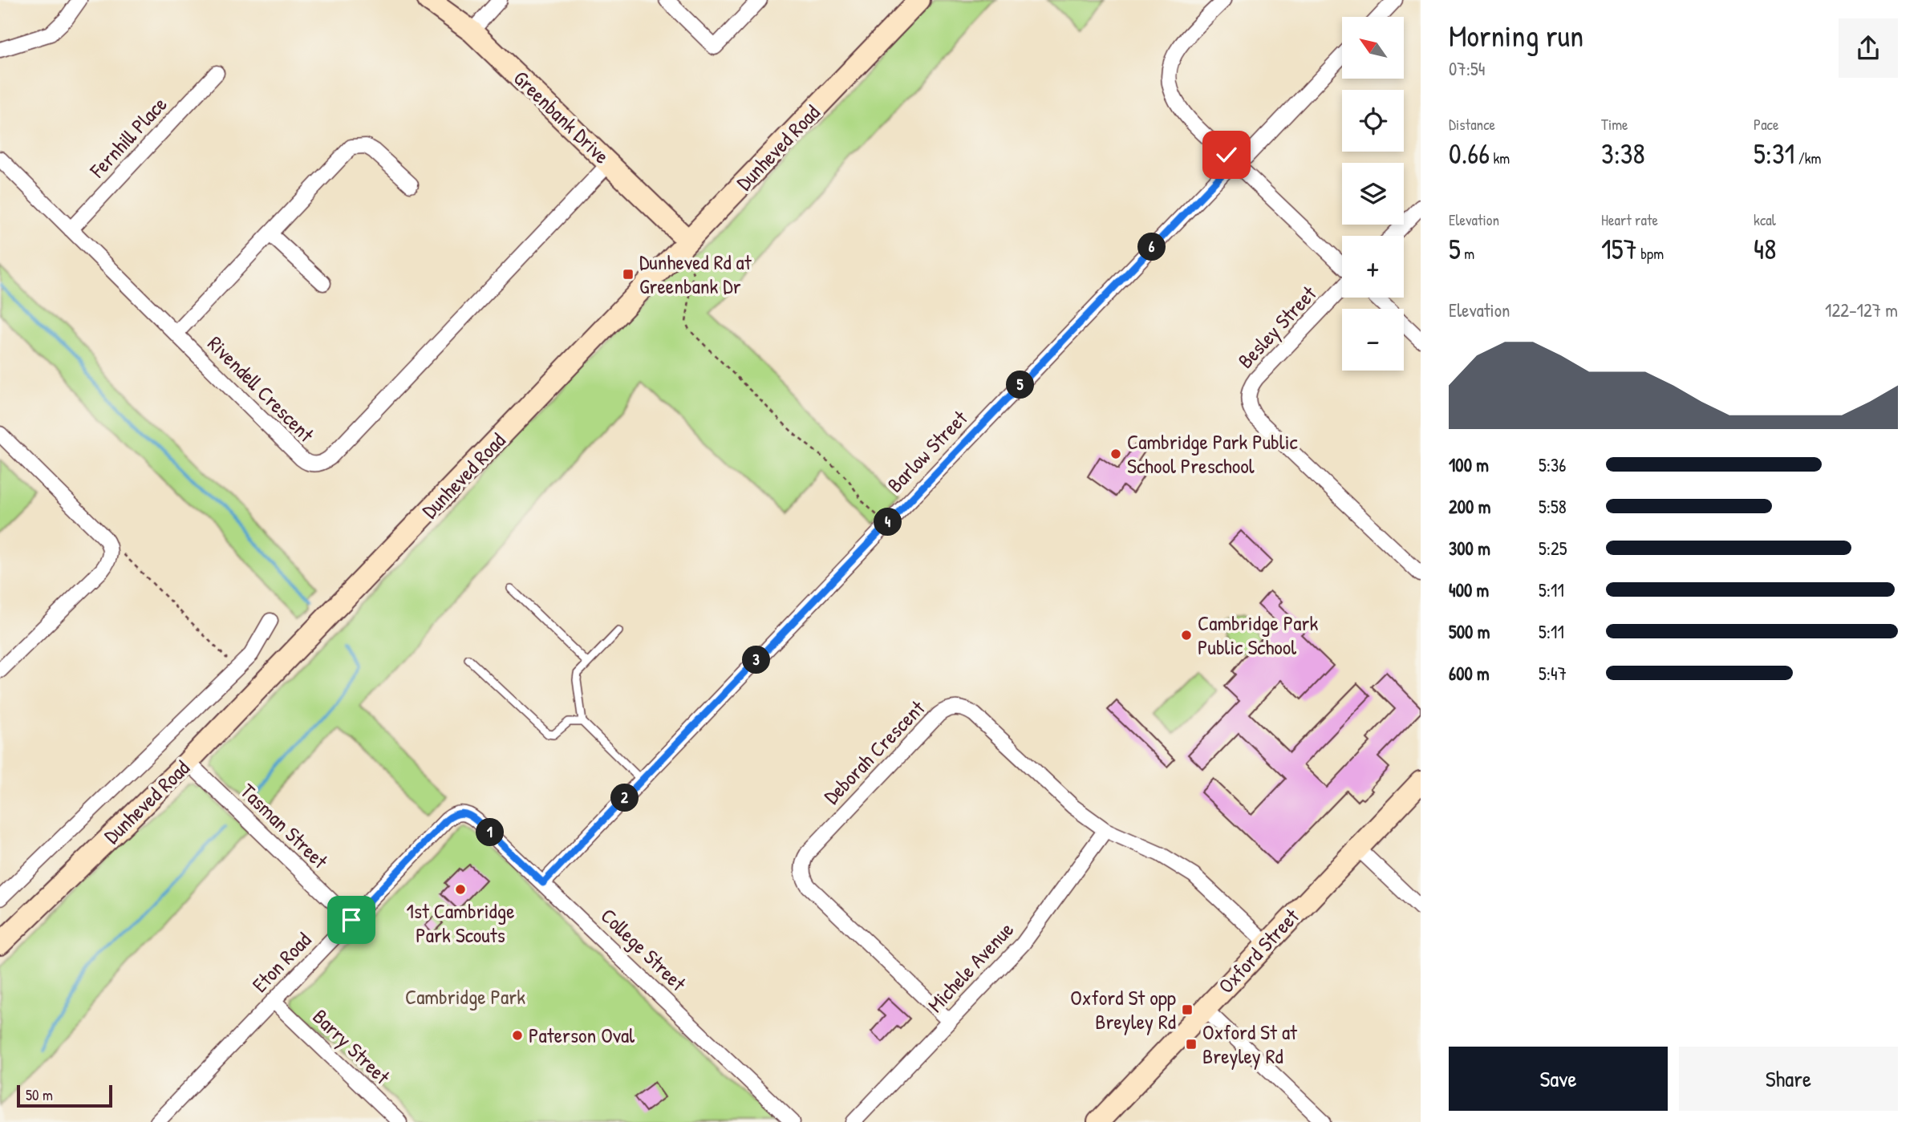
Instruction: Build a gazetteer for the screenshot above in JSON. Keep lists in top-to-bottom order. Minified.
{"streets":{"main road":["Greenbank Drive","Dunheved Road","Oxford Street"],"street":["Fernhill Place","Besley Street","Rivendell Crescent","Barlow Street","Deborah Crescent","Tasman Street","College Street","Eton Road","Michele Avenue","Barry Street"]},"crossings":[["Greenbank Drive","Dunheved Road"],["Greenbank Drive","Rivendell Crescent"],["Fernhill Place","Rivendell Crescent"],["Dunheved Road","Tasman Street"],["Barlow Street","College Street"],["Deborah Crescent","Oxford Street"],["Deborah Crescent","Michele Avenue"],["Tasman Street","Eton Road"],["College Street","Eton Road"],["Eton Road","Barry Street"]],"parks":["Cambridge Park"],"places":{"transit":["Dunheved Rd at Greenbank Dr","Oxford St opp Breyley Rd","Oxford St at Breyley Rd"],"other":["Cambridge Park Public School Preschool","Cambridge Park Public School","1st Cambridge Park Scouts","Paterson Oval"]},"scale_bar":"50 m","north":"top left","page":{"heading":["Morning run","07:54"],"map_buttons":["+","−"],"stats":[["Distance","0.66 km"],["Time","3:38"],["Pace","5:31 /km"],["Elevation","5 m"],["Heart rate","157 bpm"],["kcal","48"]],"pins":["6","5","4","3","2","1"],"chart":["Elevation","122–127 m"],"list":[{"name":"100 m","note":"5:36"},{"name":"200 m","note":"5:58"},{"name":"300 m","note":"5:25"},{"name":"400 m","note":"5:11"},{"name":"500 m","note":"5:11"},{"name":"600 m","note":"5:47"}],"buttons":["Save","Share"],"scale":"50 m"}}
